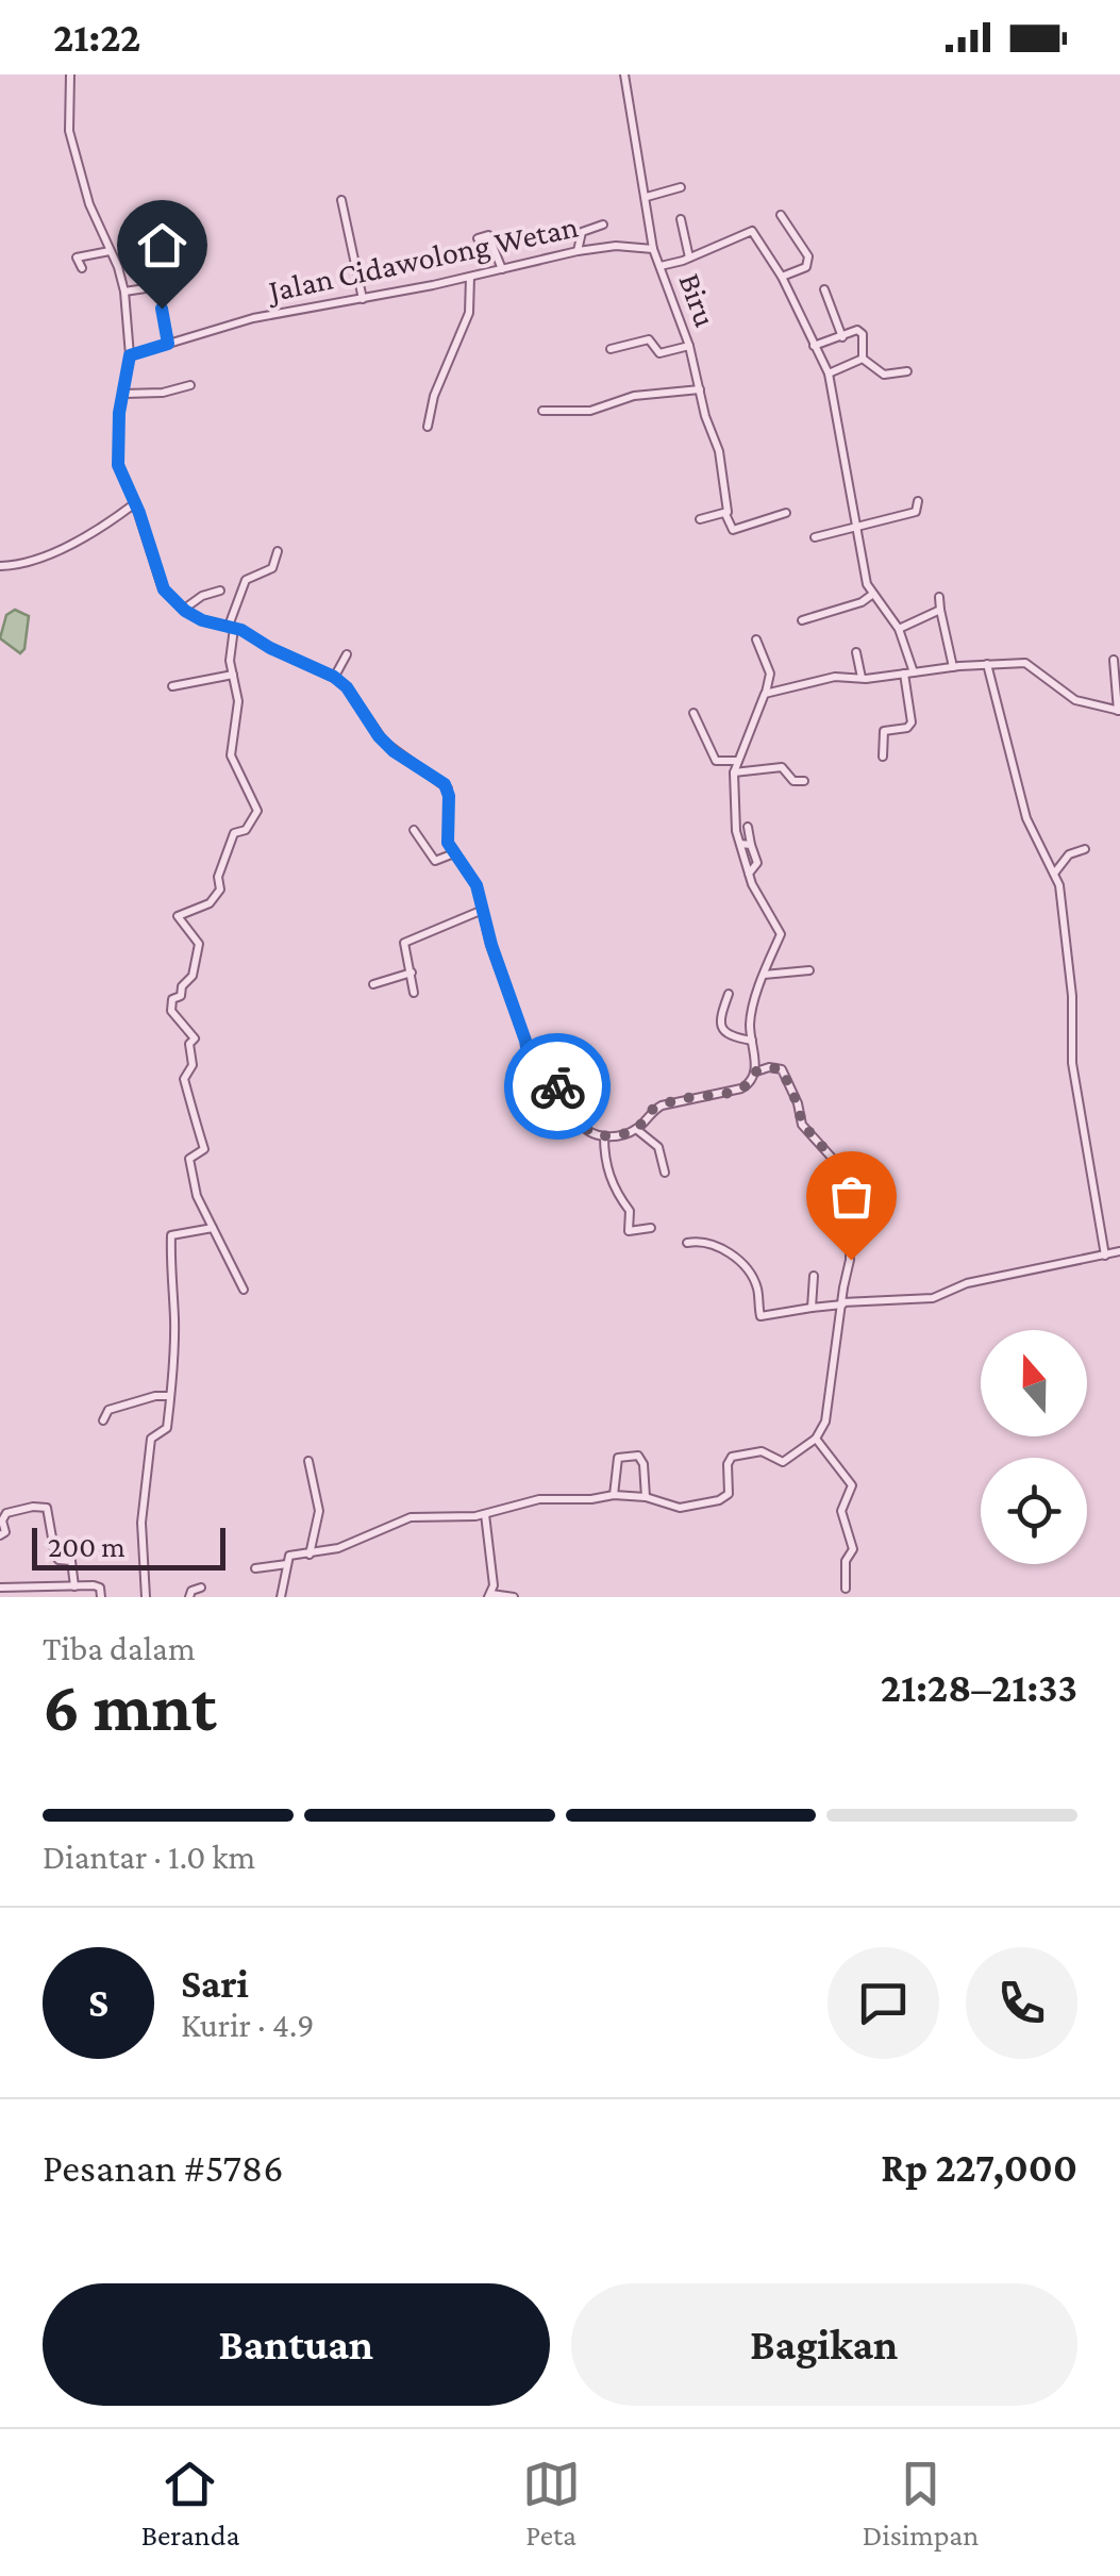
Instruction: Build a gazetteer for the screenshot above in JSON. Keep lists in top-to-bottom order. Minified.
{"streets":{"street":["Jalan Cidawolong Wetan","Biru"]},"crossings":[["Jalan Cidawolong Wetan","Biru"]],"scale_bar":"200 m","north":"top","page":{"status":"21:22","scale":"200 m","heading":["6 mnt","Tiba dalam","21:28–21:33"],"panel":["Sari","Kurir · 4.9","Pesanan #5786","Rp 227,000"],"bar":"Diantar · 1.0 km","round":"S","buttons":["Bantuan","Bagikan"],"tabs":["Beranda","Peta","Disimpan"]}}
